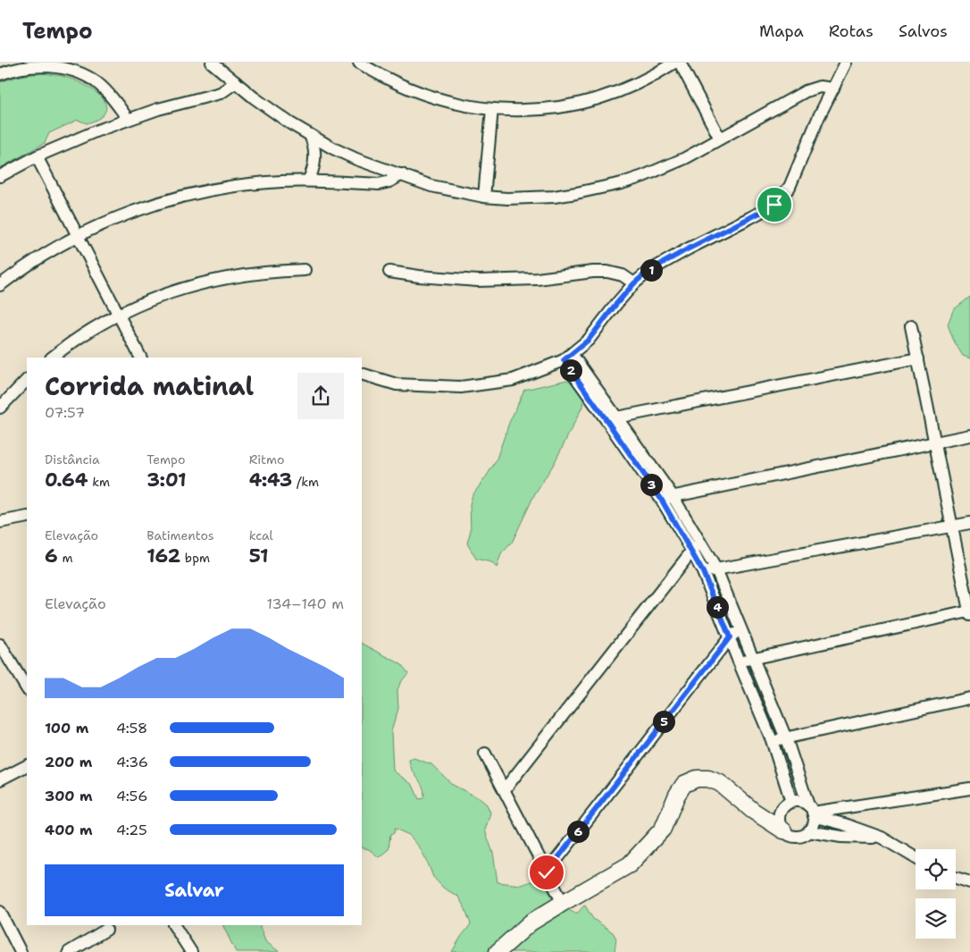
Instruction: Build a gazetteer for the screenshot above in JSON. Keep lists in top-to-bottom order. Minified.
{"page":{"header":"Tempo","nav":["Mapa","Rotas","Salvos"],"pins":["1","2","3","4","5","6"],"heading":["Corrida matinal","07:57"],"stats":[["Distância","0.64 km"],["Tempo","3:01"],["Ritmo","4:43 /km"],["Elevação","6 m"],["Batimentos","162 bpm"],["kcal","51"]],"chart":["Elevação","134–140 m"],"list":[{"name":"100 m","note":"4:58"},{"name":"200 m","note":"4:36"},{"name":"300 m","note":"4:56"},{"name":"400 m","note":"4:25"}],"buttons":"Salvar"}}
